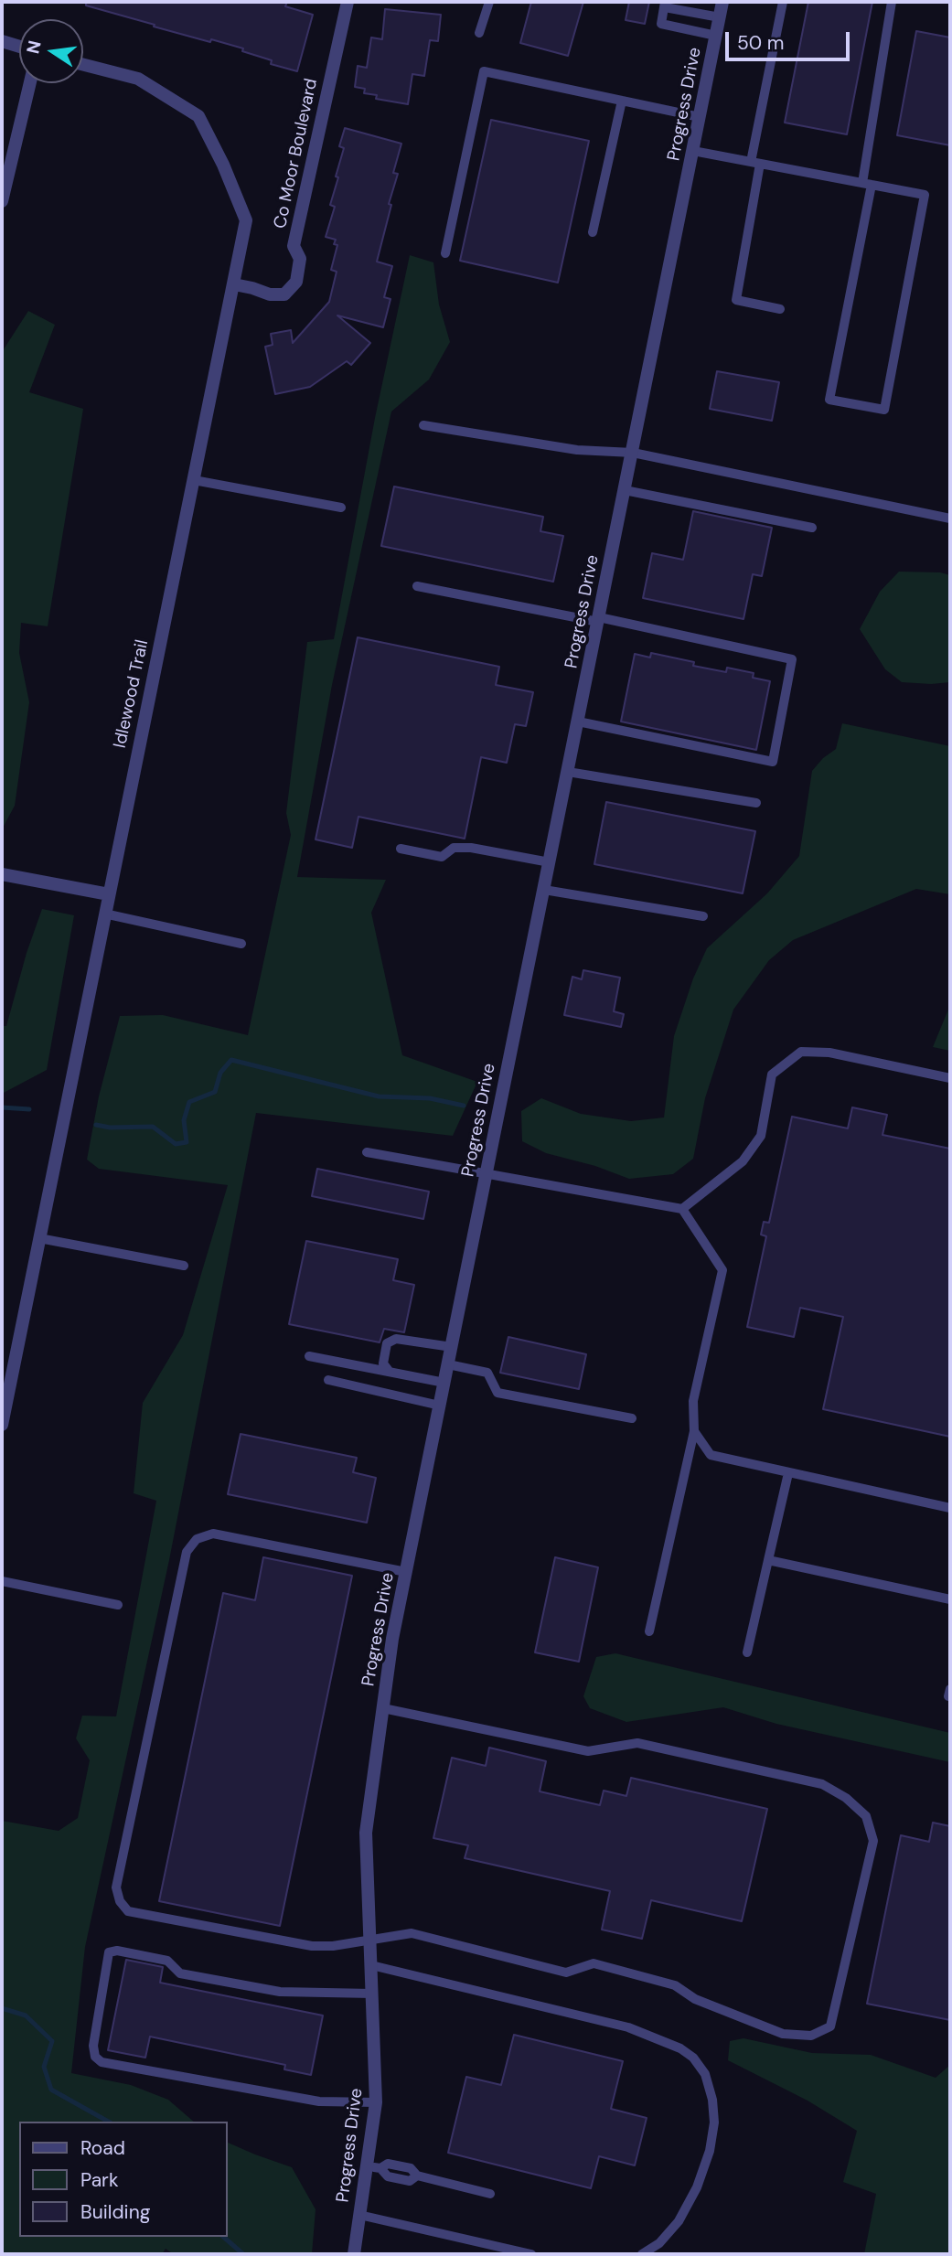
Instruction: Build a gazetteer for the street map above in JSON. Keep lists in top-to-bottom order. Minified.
{"streets":{"street":["Progress Drive","Co Moor Boulevard","Idlewood Trail"]},"crossings":[["Co Moor Boulevard","Idlewood Trail"]],"legend":["Road","Park","Building"],"scale_bar":"50 m","north":"left"}
